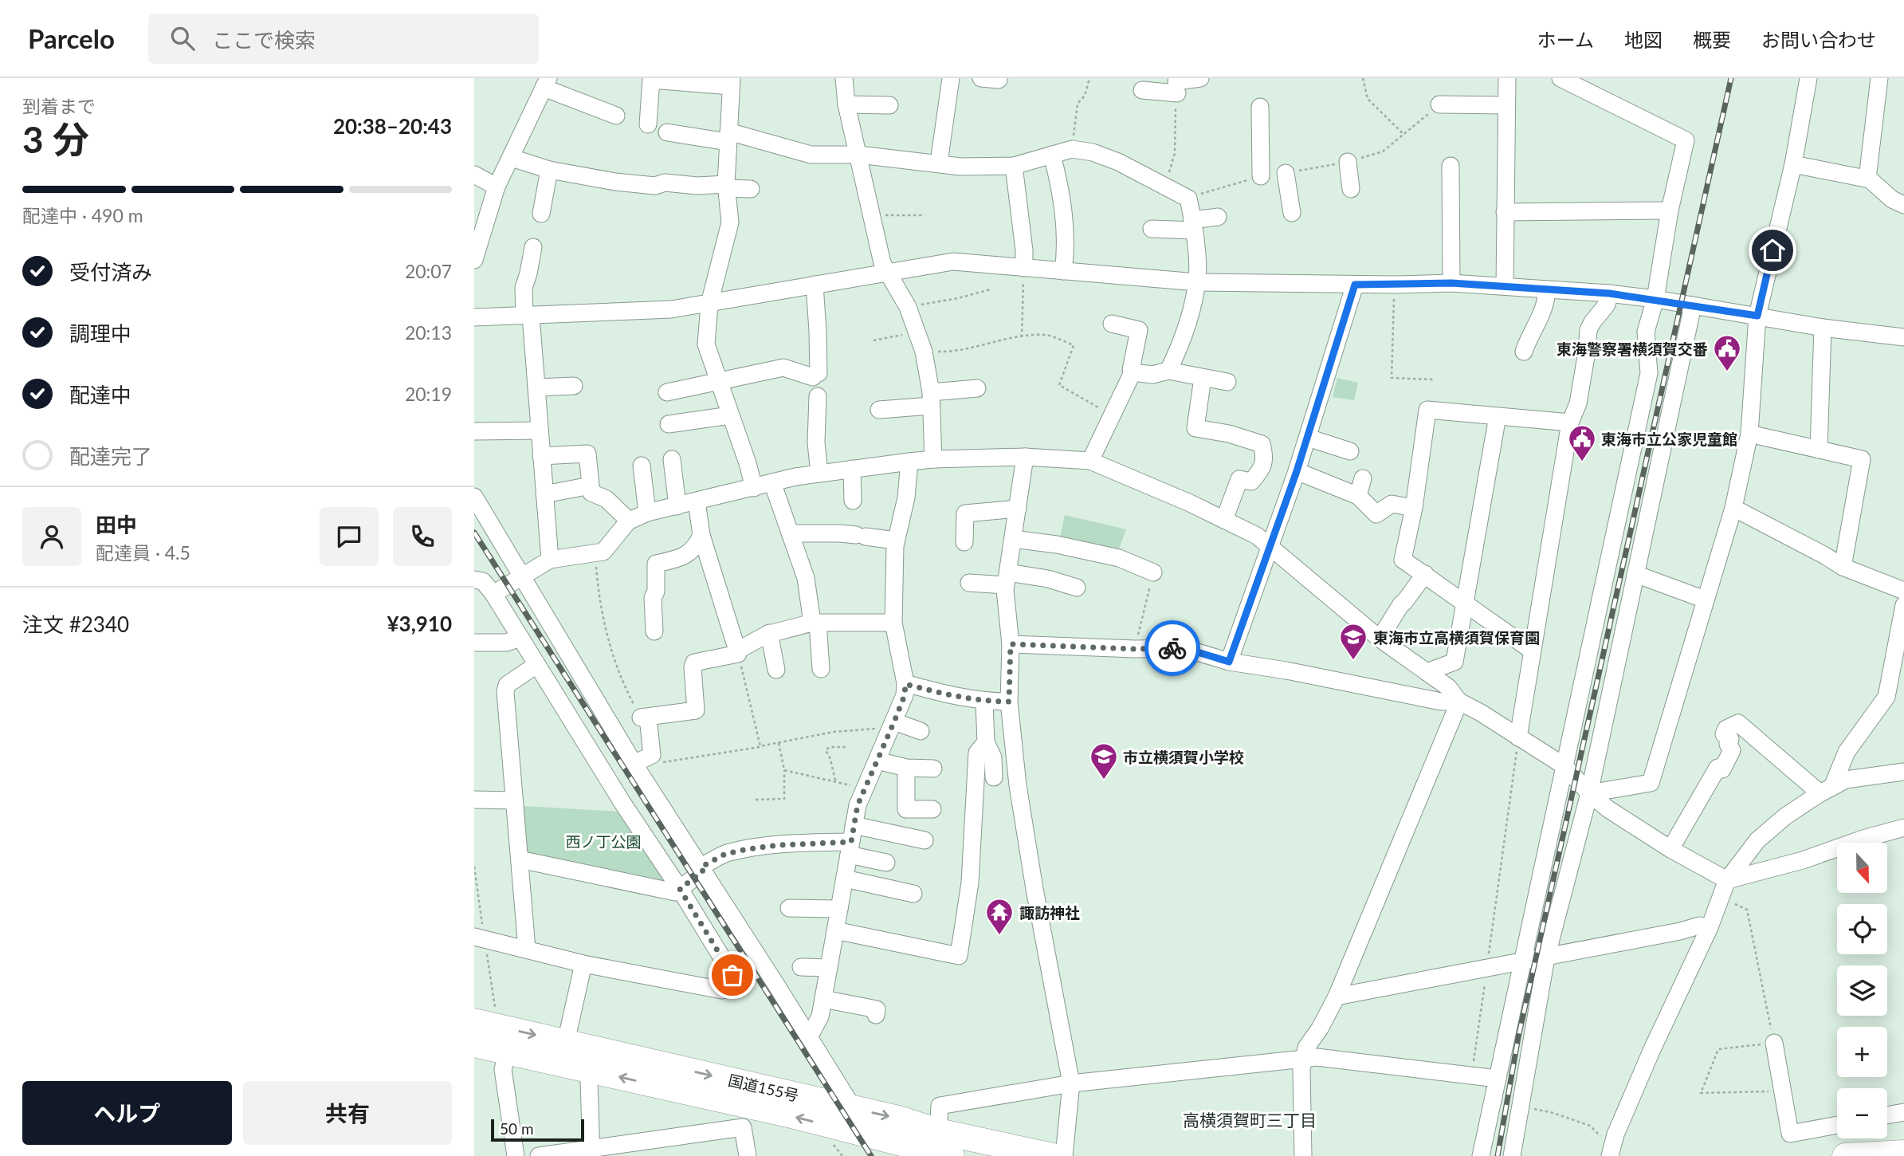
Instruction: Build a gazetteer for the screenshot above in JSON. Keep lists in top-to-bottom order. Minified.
{"streets":{"highway":["国道155号"]},"districts":["高横須賀町三丁目"],"parks":["西ノ丁公園"],"places":{"public building":["東海警察署横須賀交番","東海市立公家児童館"],"school or university":["東海市立高横須賀保育園","市立横須賀小学校"],"temple":["諏訪神社"]},"scale_bar":"50 m","north":"bottom","page":{"header":"Parcelo","search":"ここで検索","nav":["ホーム","地図","概要","お問い合わせ"],"heading":["3 分","到着まで","20:38–20:43"],"panel":["田中","配達員 · 4.5","注文 #2340","¥3,910"],"bar":"配達中 · 490 m","list":[["受付済み","20:07"],["調理中","20:13"],["配達中","20:19"],"配達完了"],"map_buttons":["+","−"],"buttons":["ヘルプ","共有"],"scale":"50 m"}}
